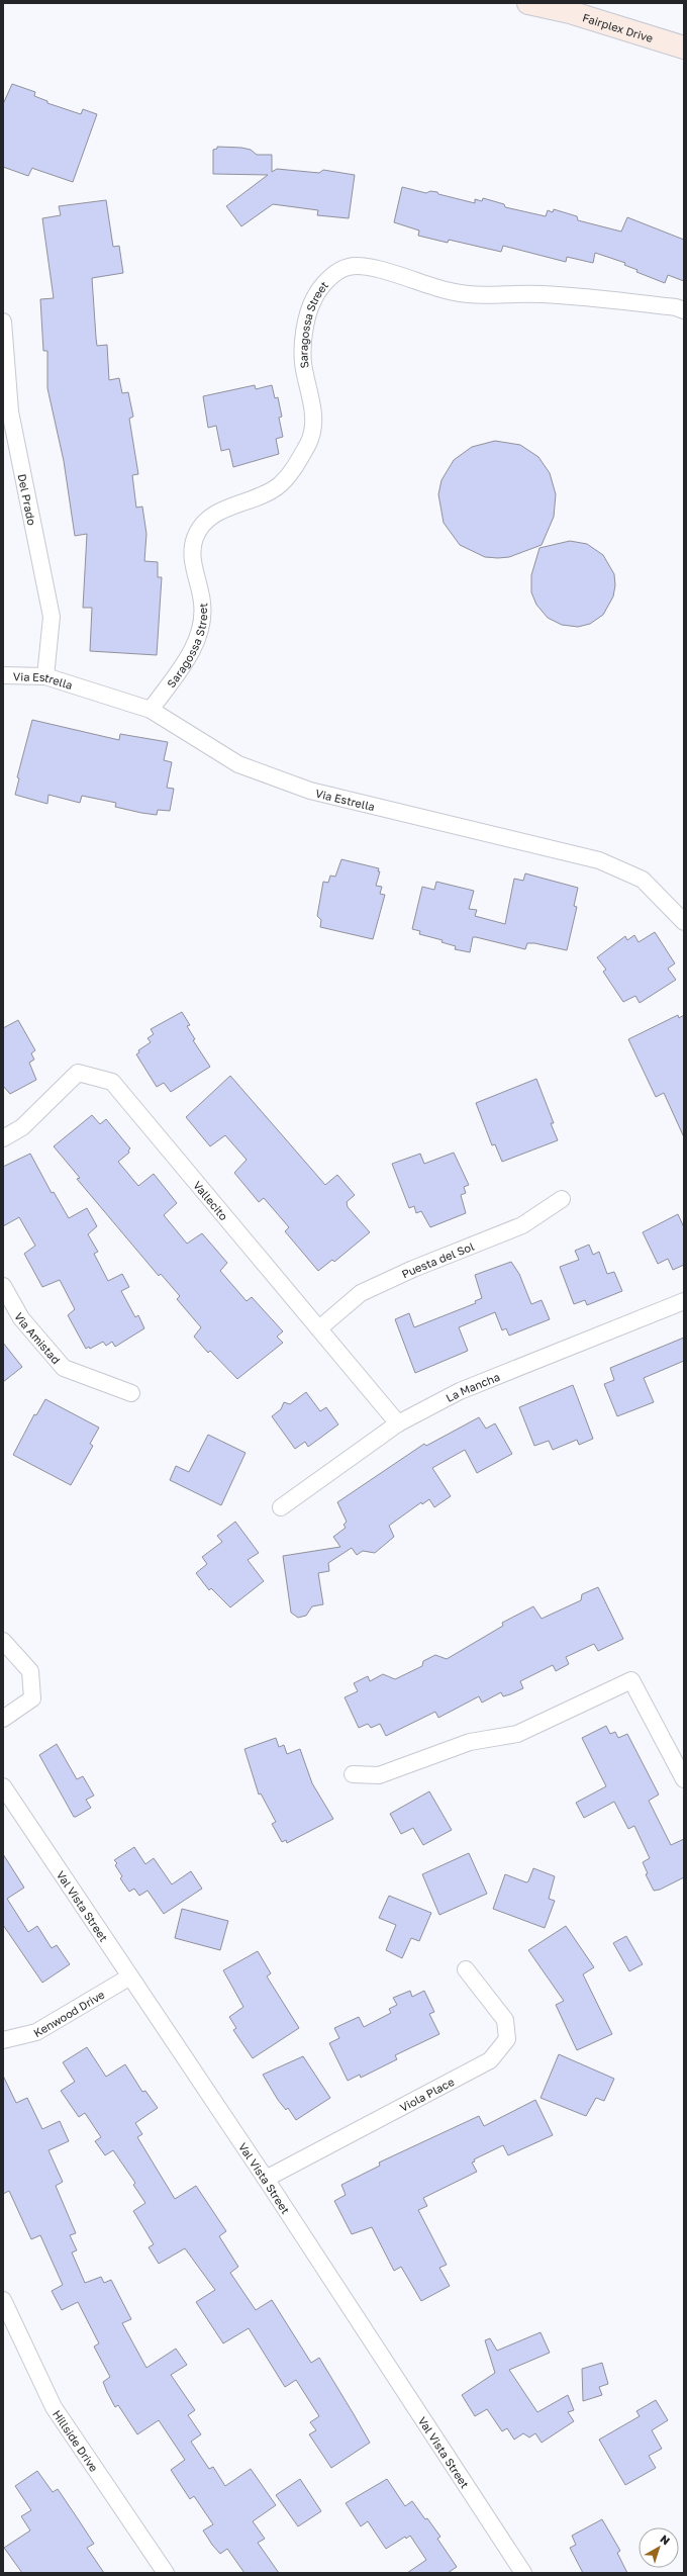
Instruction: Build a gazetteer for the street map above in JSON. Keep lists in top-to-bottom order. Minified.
{"streets":{"main road":["Fairplex Drive"],"street":["Saragossa Street","Del Prado","Via Estrella","Vallecito","Puesta del Sol","Via Amistad","La Mancha","Val Vista Street","Kenwood Drive","Viola Place","Hillside Drive"]},"crossings":[["Saragossa Street","Via Estrella"],["Del Prado","Via Estrella"],["Vallecito","Puesta del Sol"],["Vallecito","La Mancha"],["Val Vista Street","Kenwood Drive"],["Val Vista Street","Viola Place"]],"north":"top right"}
